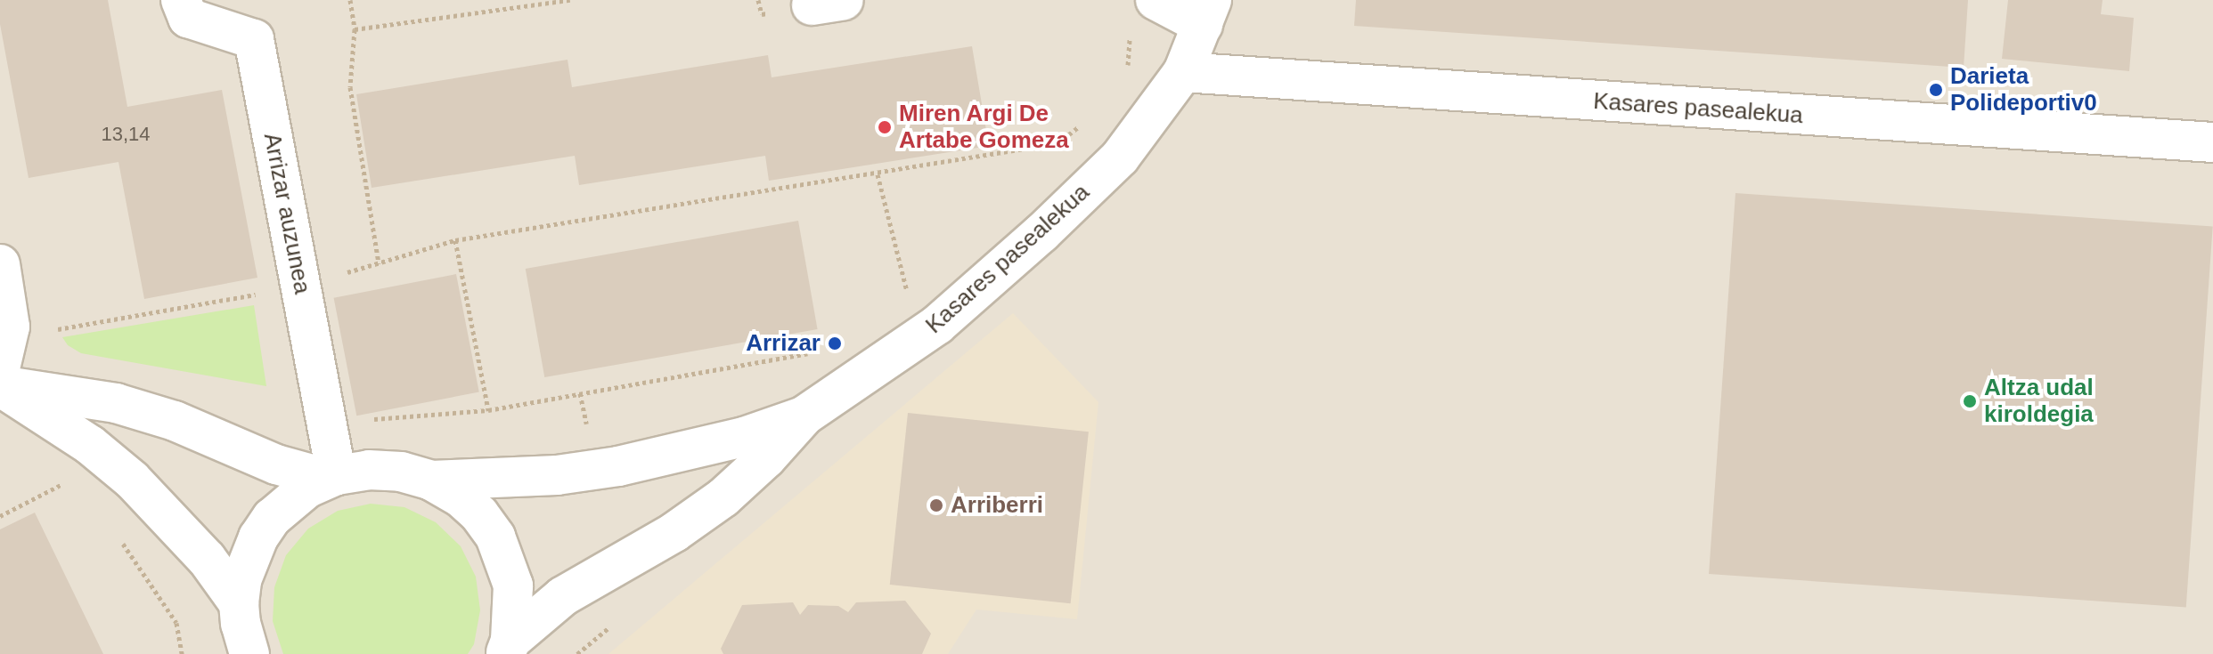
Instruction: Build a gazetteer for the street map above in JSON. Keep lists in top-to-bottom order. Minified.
{"streets":{"street":["Kasares pasealekua","Arrizar auzunea"]},"places":["Darieta Polideportiv0","Miren Argi De Artabe Gomeza","Arrizar","Altza udal kiroldegia","Arriberri"],"house_numbers":["13,14"]}
